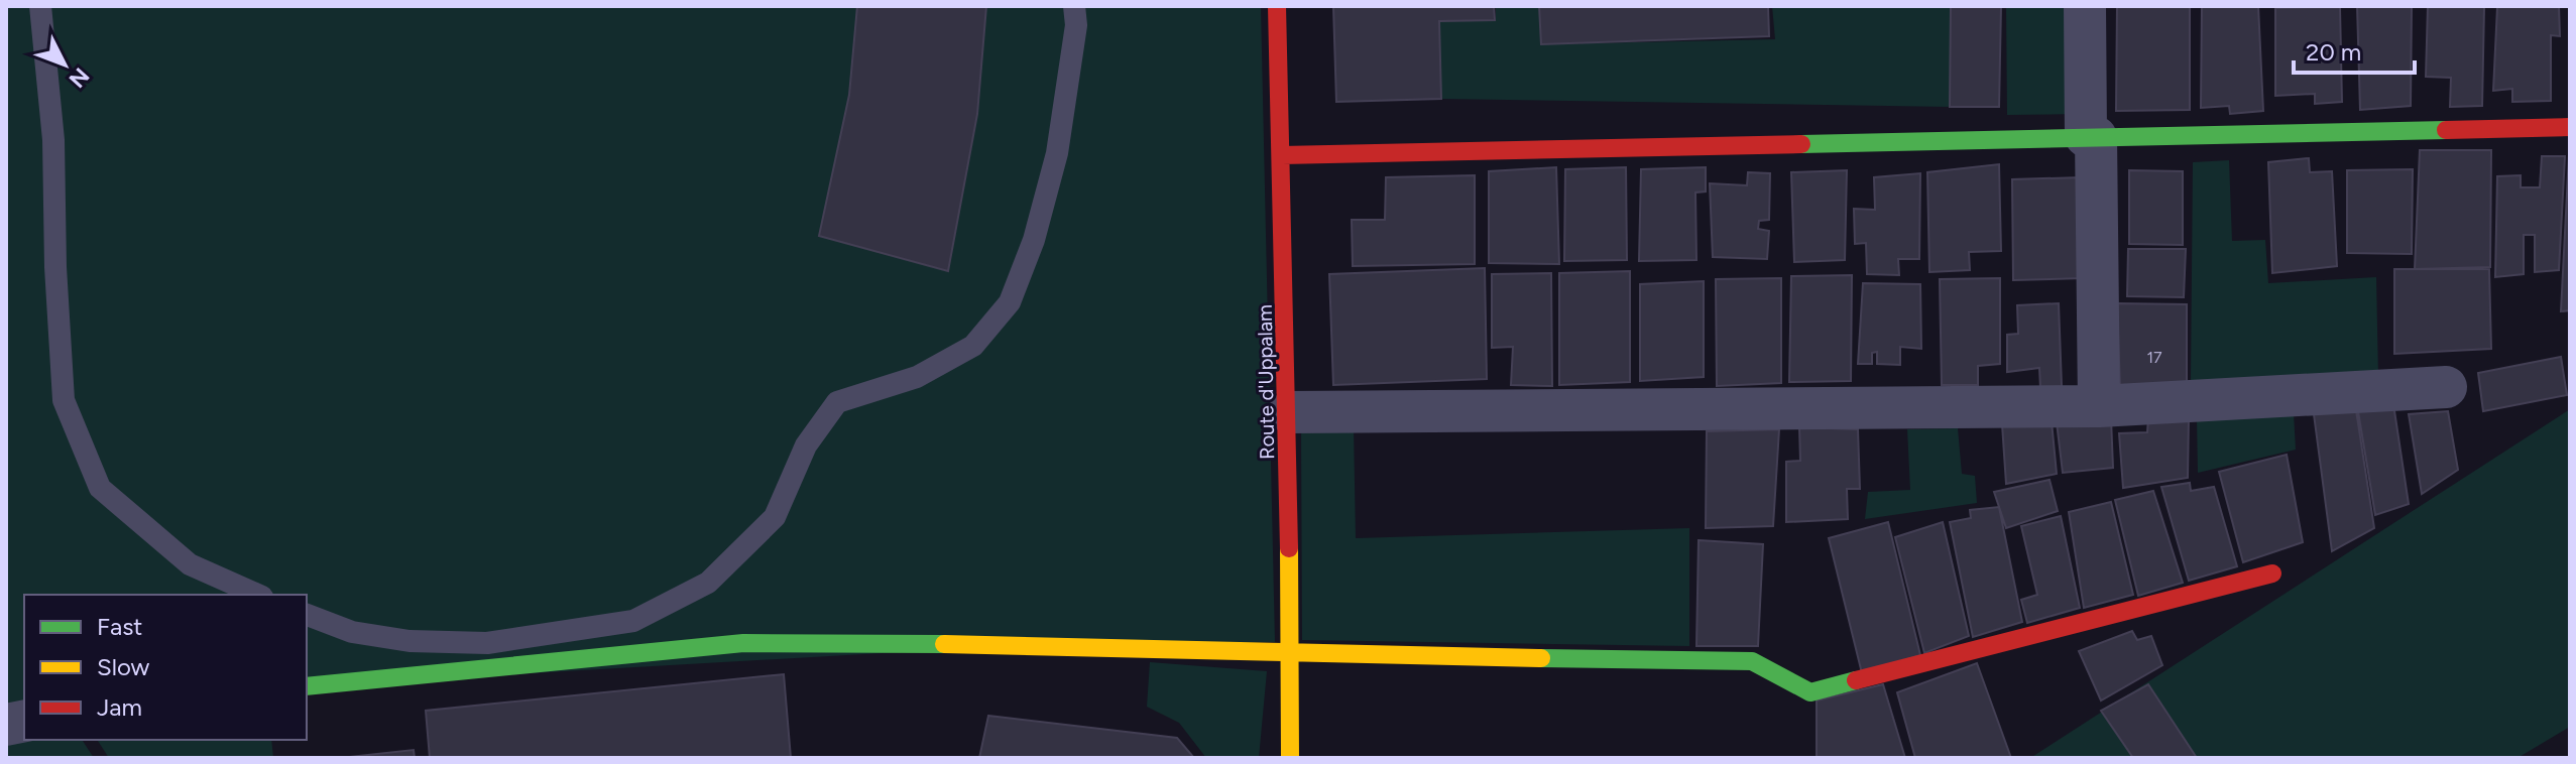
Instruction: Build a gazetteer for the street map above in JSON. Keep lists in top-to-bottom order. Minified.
{"streets":{"street":["Route d'Uppalam"]},"house_numbers":["17"],"legend":["Fast","Slow","Jam"],"scale_bar":"20 m","north":"bottom right"}
